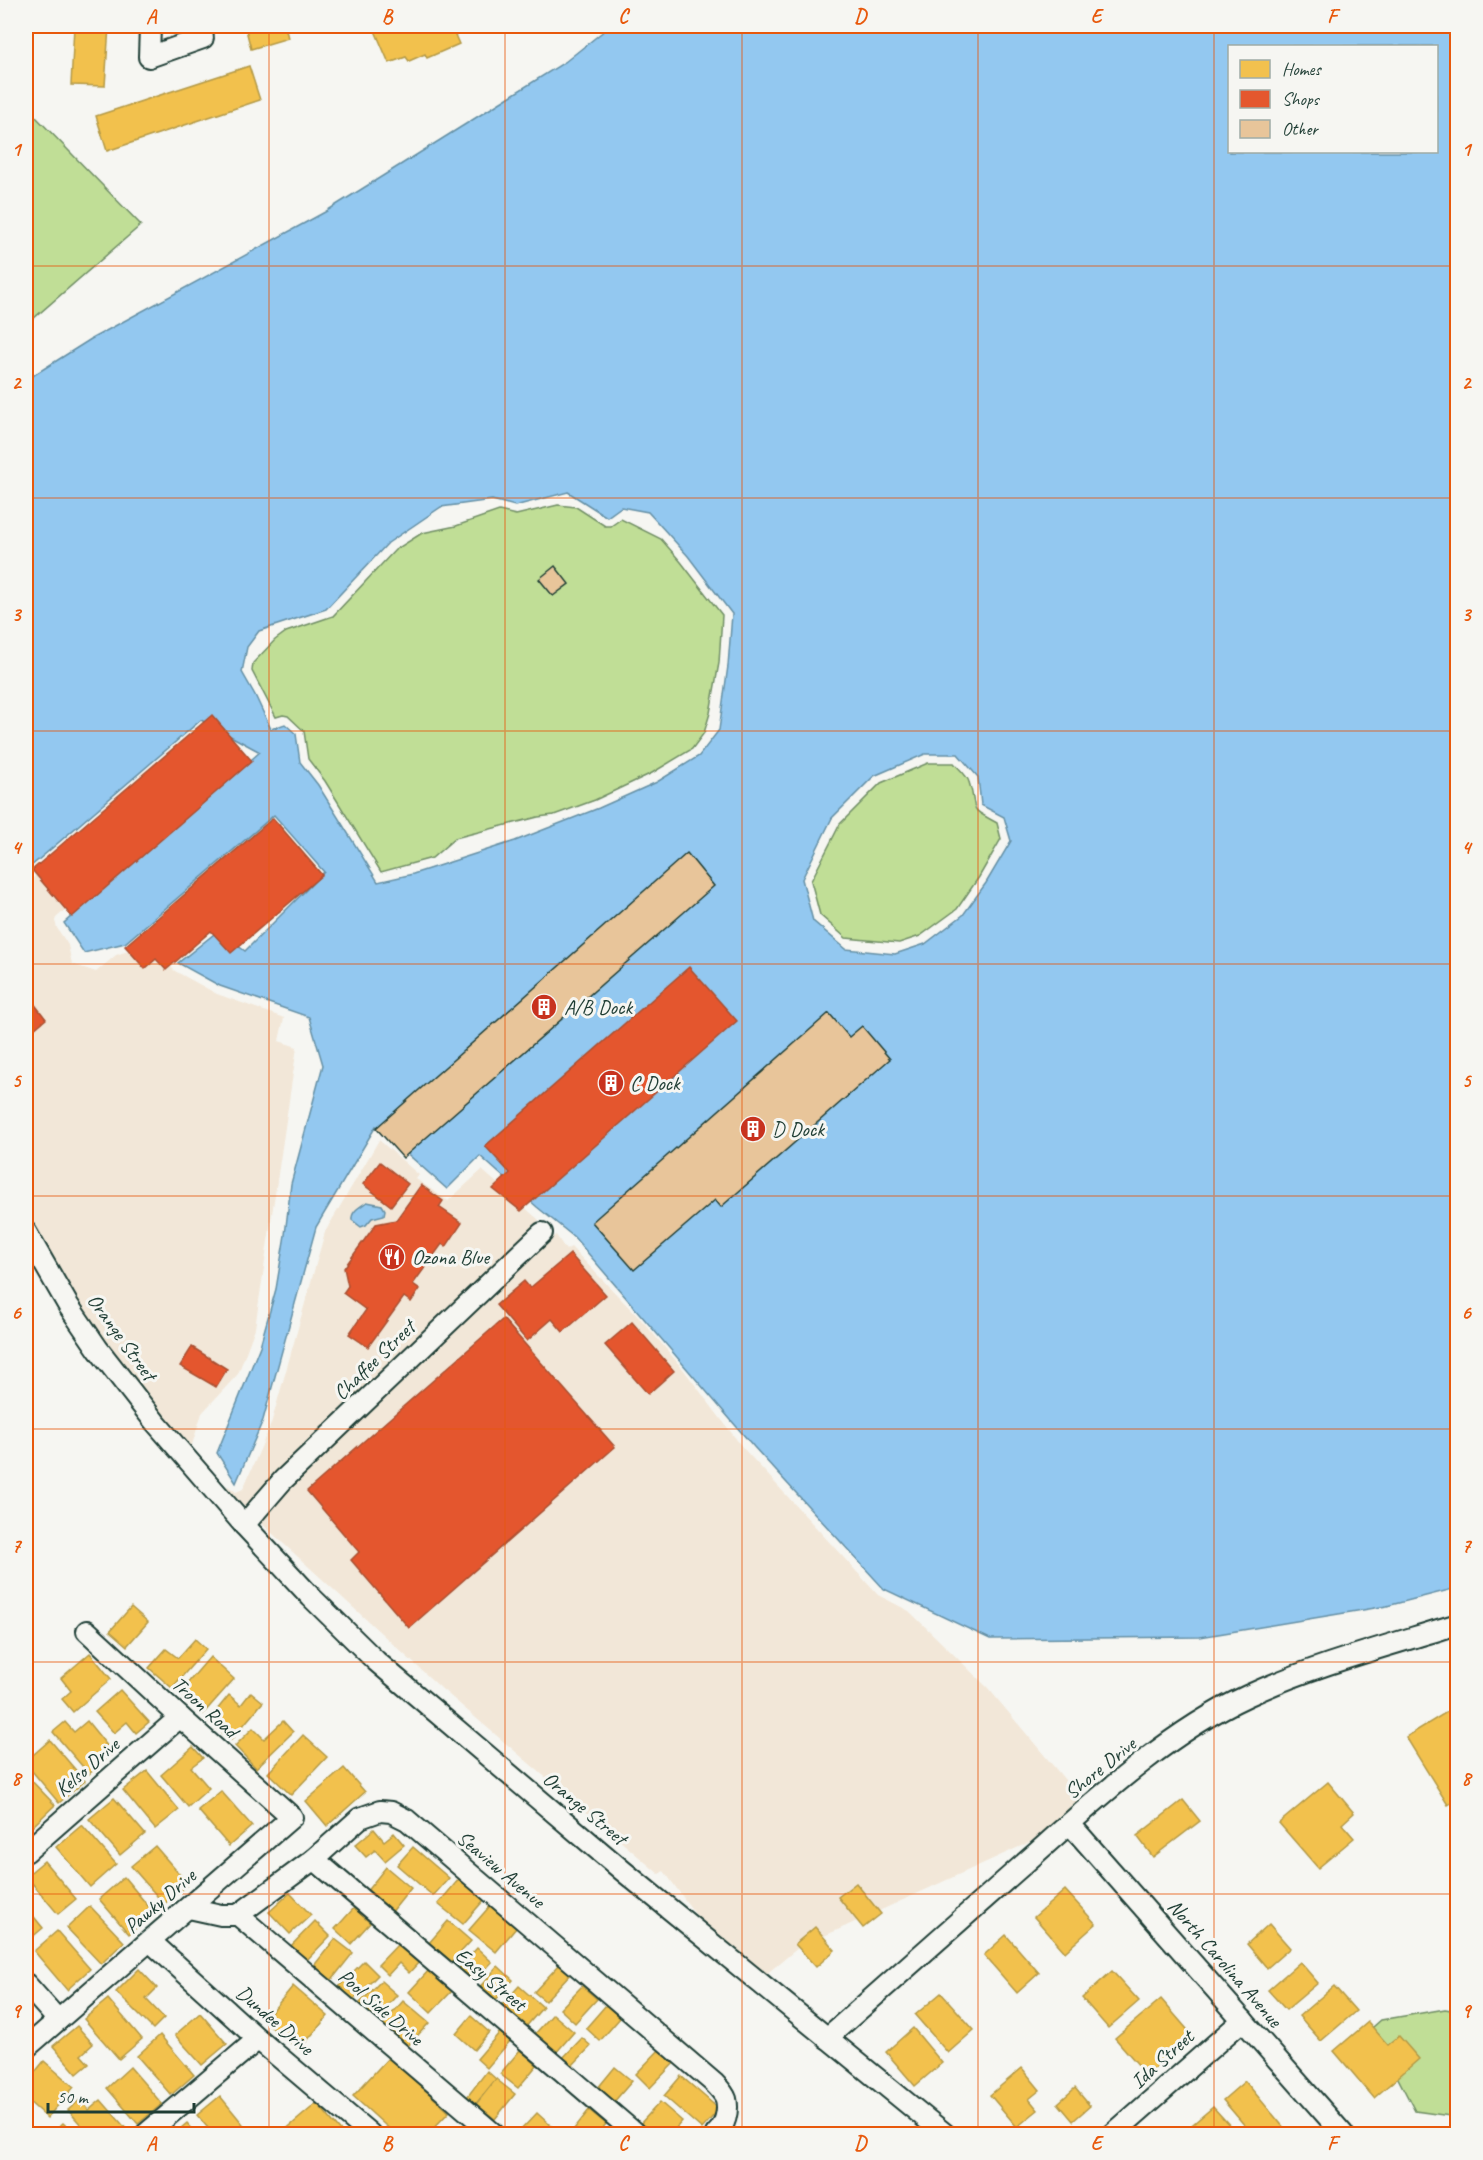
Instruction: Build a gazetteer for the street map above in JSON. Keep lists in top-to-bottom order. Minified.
{"streets":{"street":["Orange Street","Chaffee Street","Troon Road","Kelso Drive","Shore Drive","Seaview Avenue","Pawky Drive","North Carolina Avenue","Easy Street","Pool Side Drive","Dundee Drive","Ida Street"]},"crossings":[["Orange Street","Chaffee Street"],["Orange Street","Shore Drive"],["Troon Road","Kelso Drive"],["Troon Road","Pawky Drive"],["Shore Drive","North Carolina Avenue"],["Seaview Avenue","Easy Street"],["Seaview Avenue","Pool Side Drive"],["Pawky Drive","Dundee Drive"],["North Carolina Avenue","Ida Street"]],"places":{"building":["A/B Dock","C Dock","D Dock"],"restaurant":["Ozona Blue"]},"legend":["Homes","Shops","Other"],"scale_bar":"50 m","grid":{"columns":["A","B","C","D","E","F"],"rows":["1","2","3","4","5","6","7","8","9"]}}
